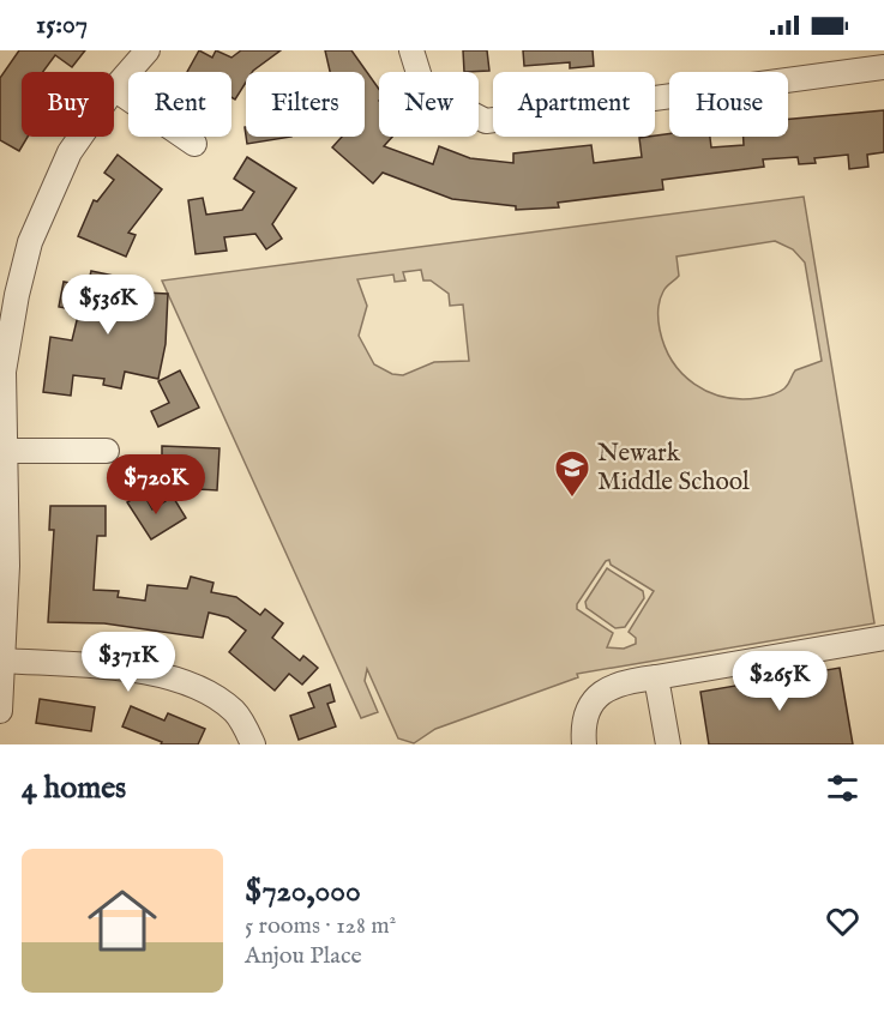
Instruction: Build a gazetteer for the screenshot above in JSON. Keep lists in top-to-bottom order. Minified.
{"places":{"school or university":["Newark Middle School"]},"page":{"status":"15:07","chip":["Buy","Rent","Filters","New","Apartment","House"],"price":["$536K","$720K","$371K","$265K"],"heading":"4 homes","list":[{"name":"$720,000","note":"5 rooms · 128 m² · Anjou Place"}]}}
